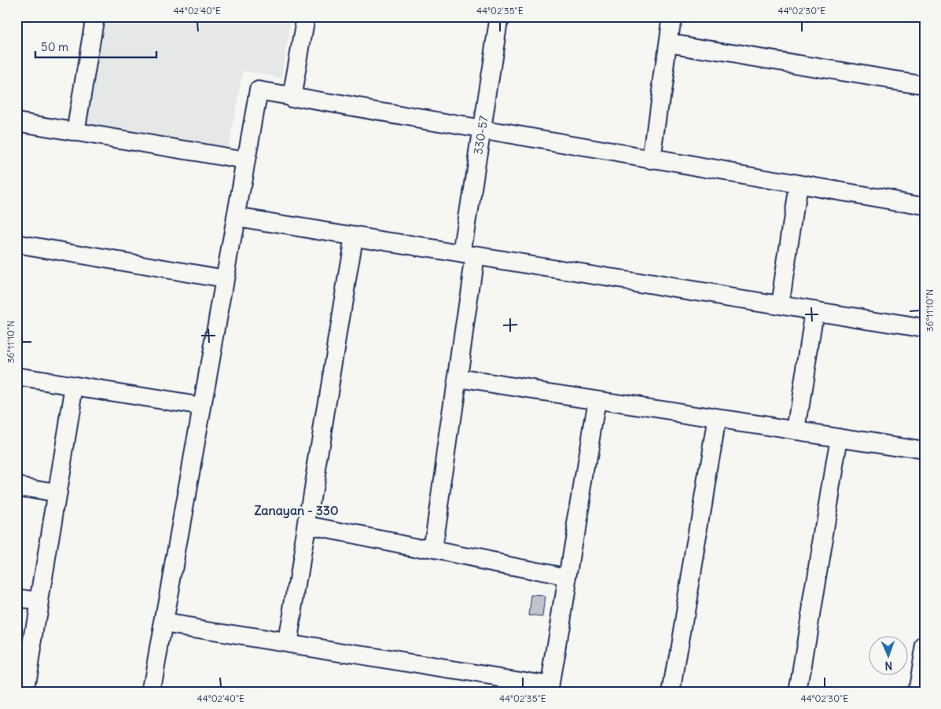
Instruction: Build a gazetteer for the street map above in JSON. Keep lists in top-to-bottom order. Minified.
{"streets":{"street":["330-57"]},"districts":["Zanayan - 330"],"scale_bar":"50 m","north":"bottom","coordinates":["44°02'40\"E","44°02'35\"E","44°02'30\"E","36°11'10\"N"]}
